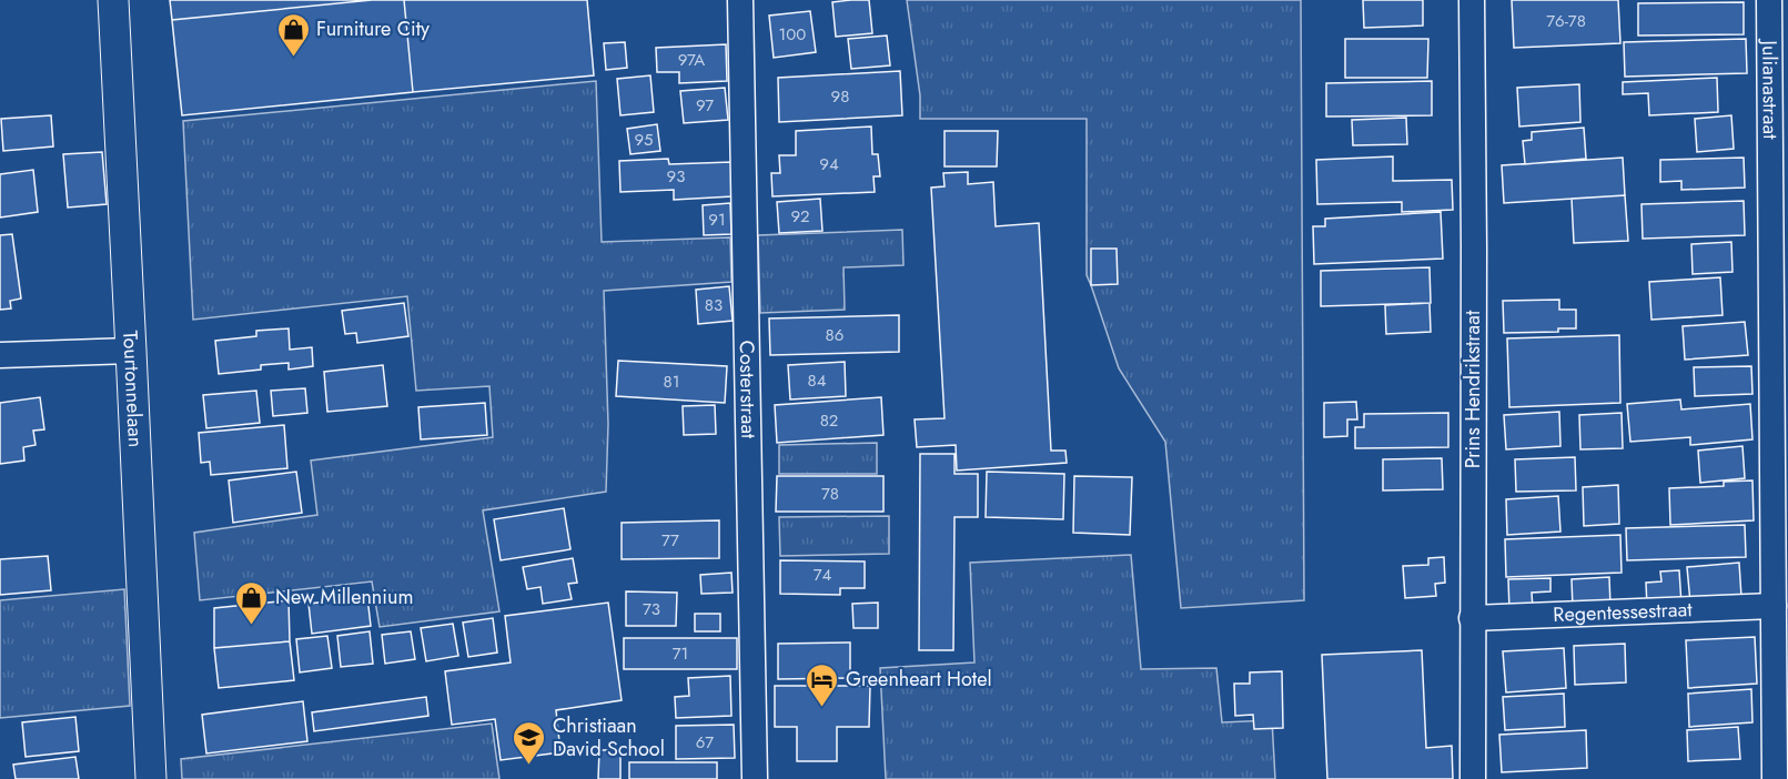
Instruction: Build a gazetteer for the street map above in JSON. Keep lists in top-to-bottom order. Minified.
{"streets":{"street":["Julianastraat","Tourtonnelaan","Costerstraat","Prins Hendrikstraat","Regentessestraat"]},"crossings":[["Julianastraat","Regentessestraat"],["Prins Hendrikstraat","Regentessestraat"]],"places":{"shop":["Furniture City","New Millennium"],"hotel":["Greenheart Hotel"],"school or university":["Christiaan David School"]},"house_numbers":["76-78","100","97A","98","97","95","94","93","92","91","83","86","84","81","82","78","77","74","73","71","67"]}
